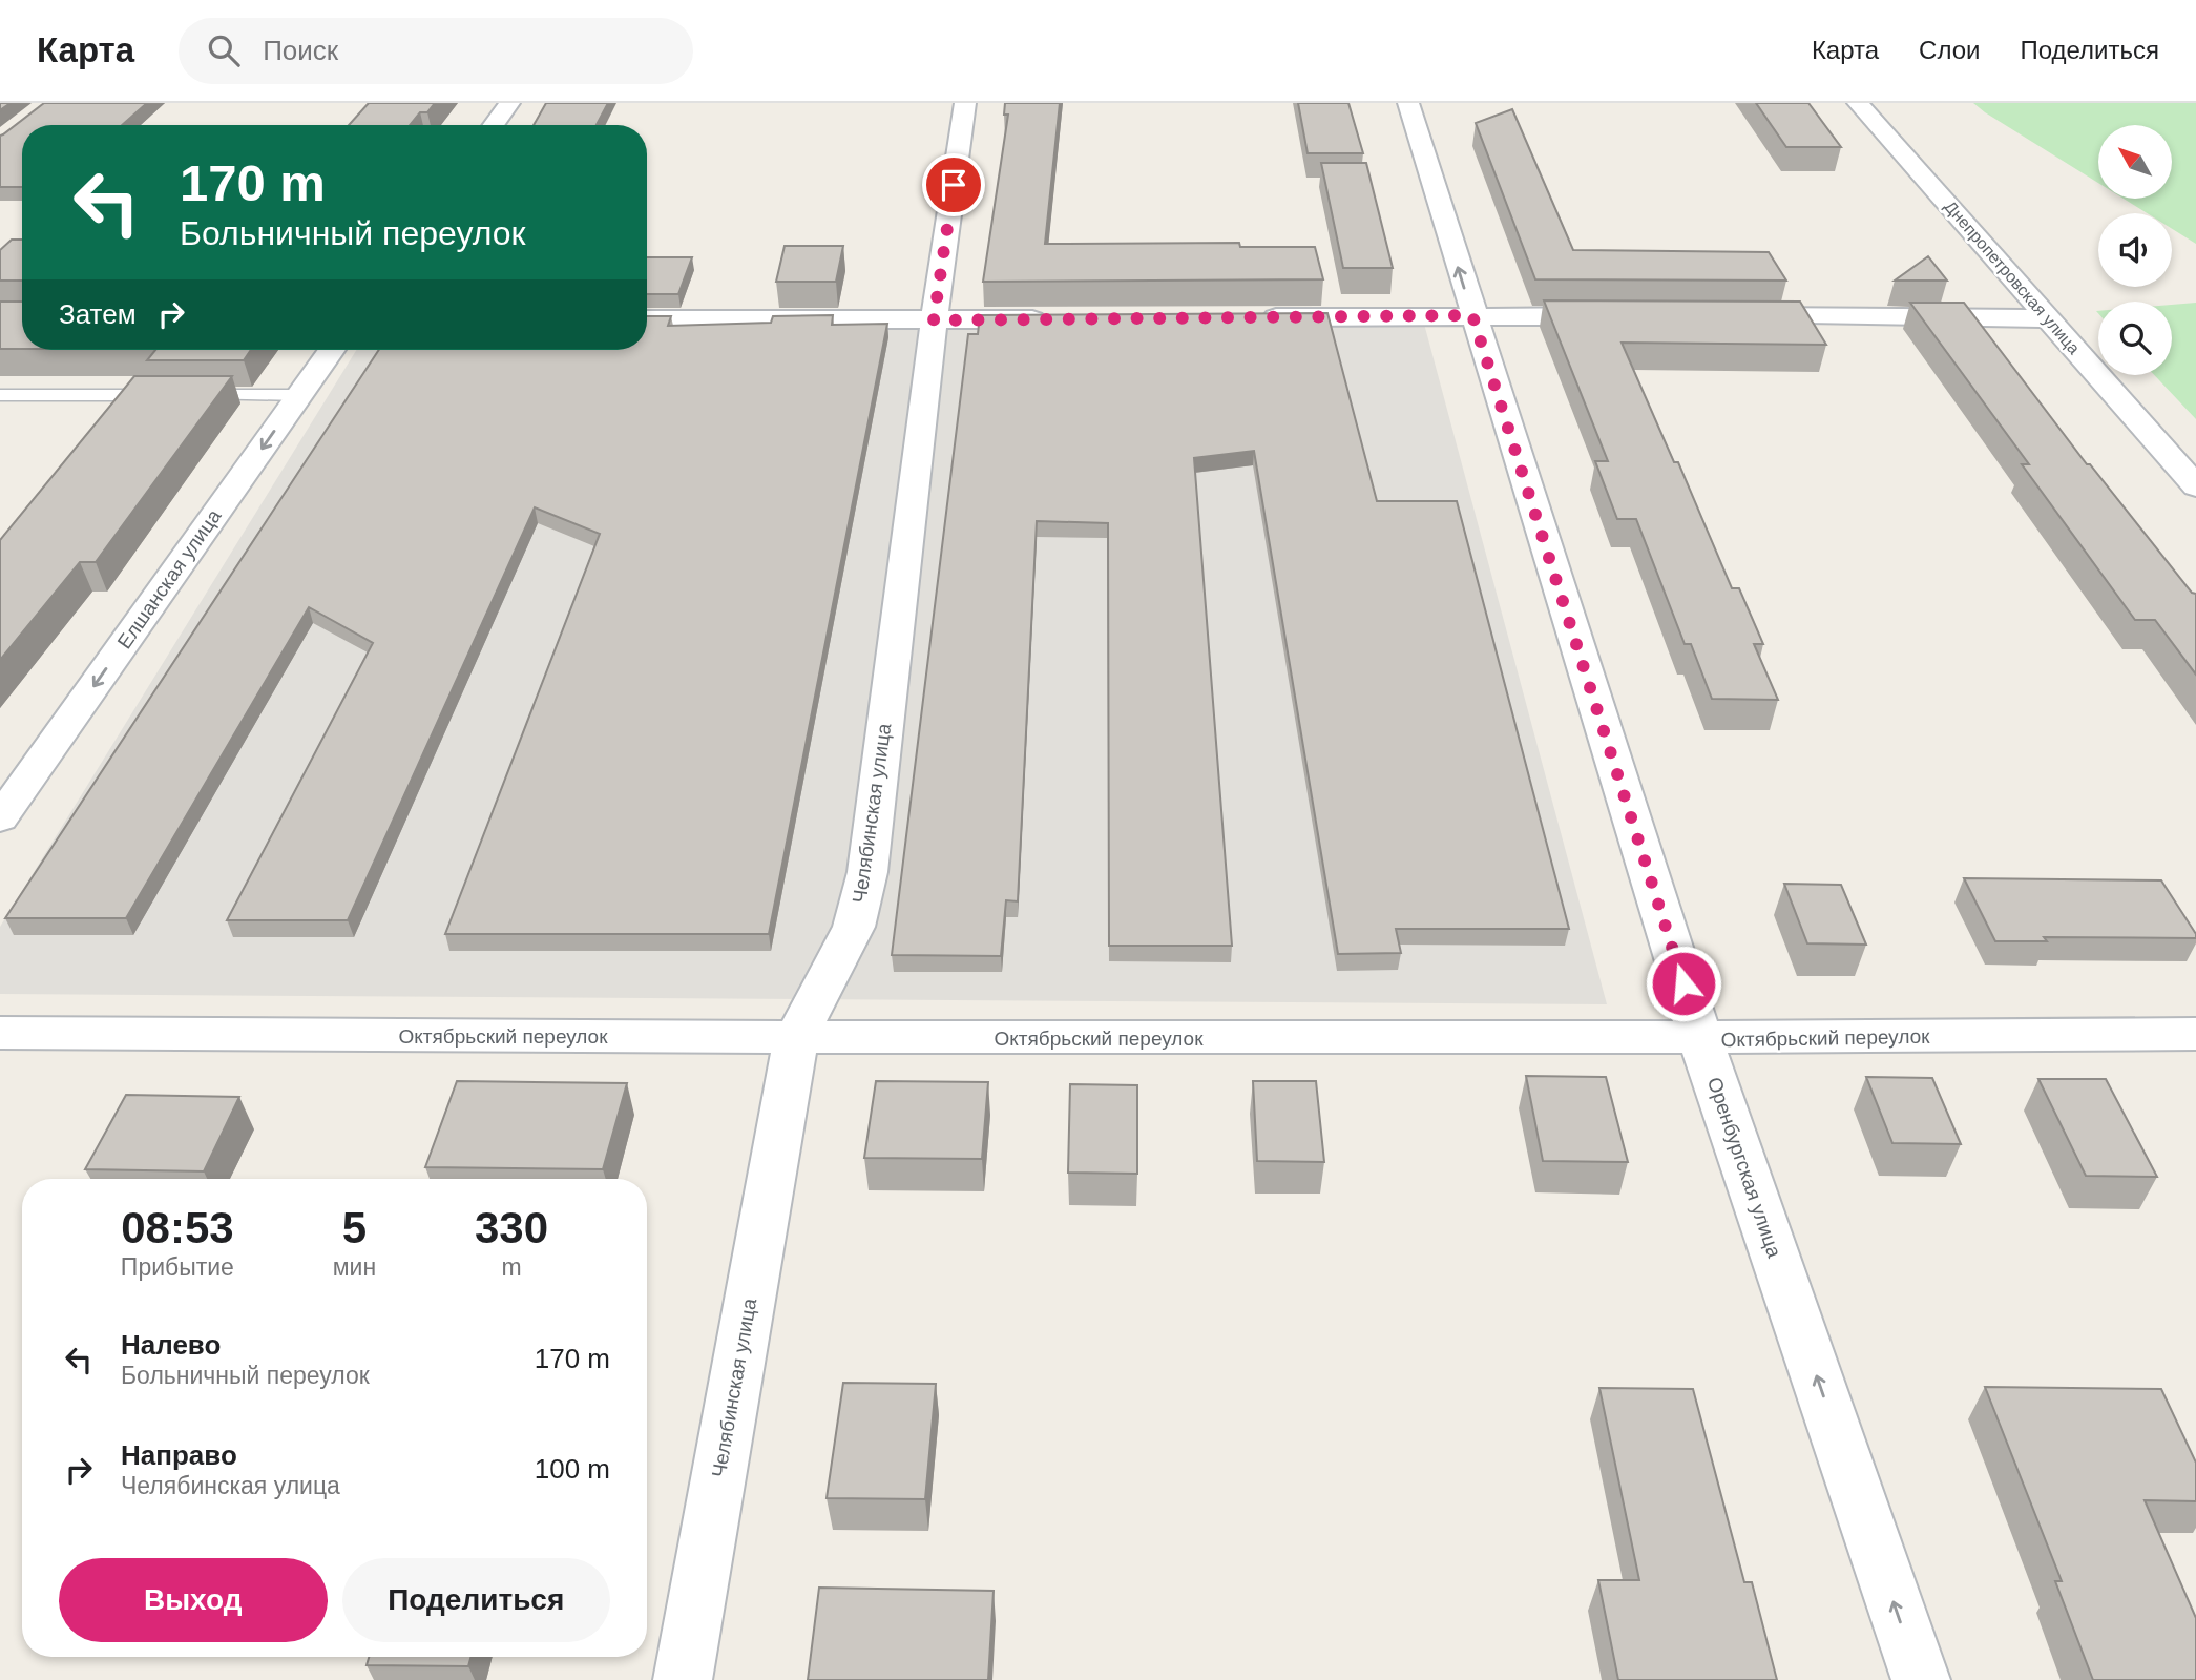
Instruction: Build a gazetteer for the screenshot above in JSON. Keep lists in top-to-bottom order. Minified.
{"streets":{"street":["Днепропетровская улица","Елшанская улица","Челябинская улица","Октябрьский переулок","Оренбургская улица"]},"crossings":[["Челябинская улица","Октябрьский переулок"],["Октябрьский переулок","Оренбургская улица"]],"one_way":["Елшанская улица","Оренбургская улица"],"north":"top left","page":{"header":"Карта","search":"Поиск","nav":["Карта","Слои","Поделиться"],"turn":["170 m","Больничный переулок"],"then":"Затем","eta":["08:53","Прибытие","5","мин","330","m"],"list":[{"name":"Налево","note":"Больничный переулок","value":"170 m"},{"name":"Направо","note":"Челябинская улица","value":"100 m"}],"buttons":["Выход","Поделиться"]}}
